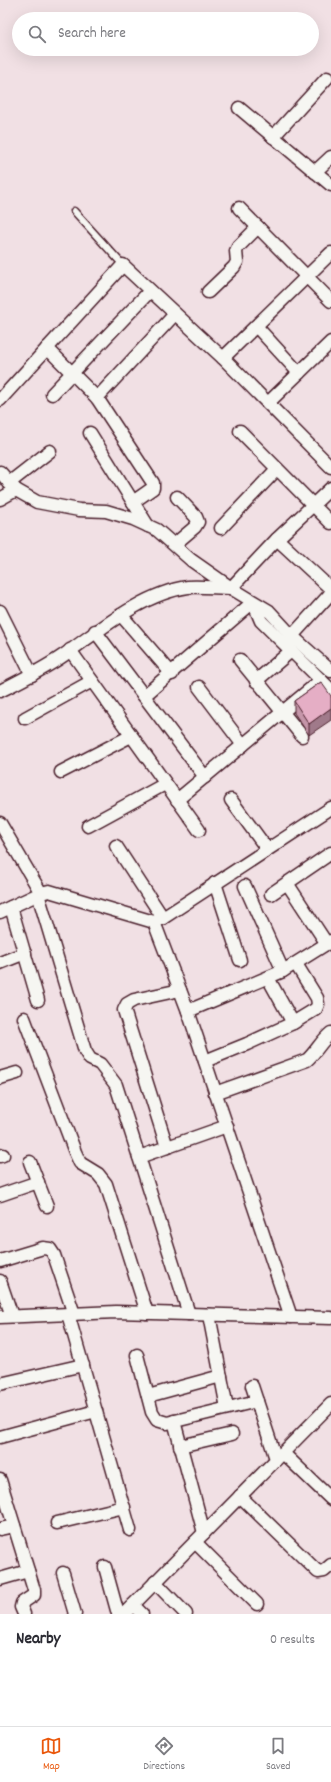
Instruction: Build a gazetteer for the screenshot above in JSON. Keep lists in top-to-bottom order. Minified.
{"page":{"search":"Search here","heading":["Nearby","0 results"],"nav":["Map","Directions","Saved"]}}
